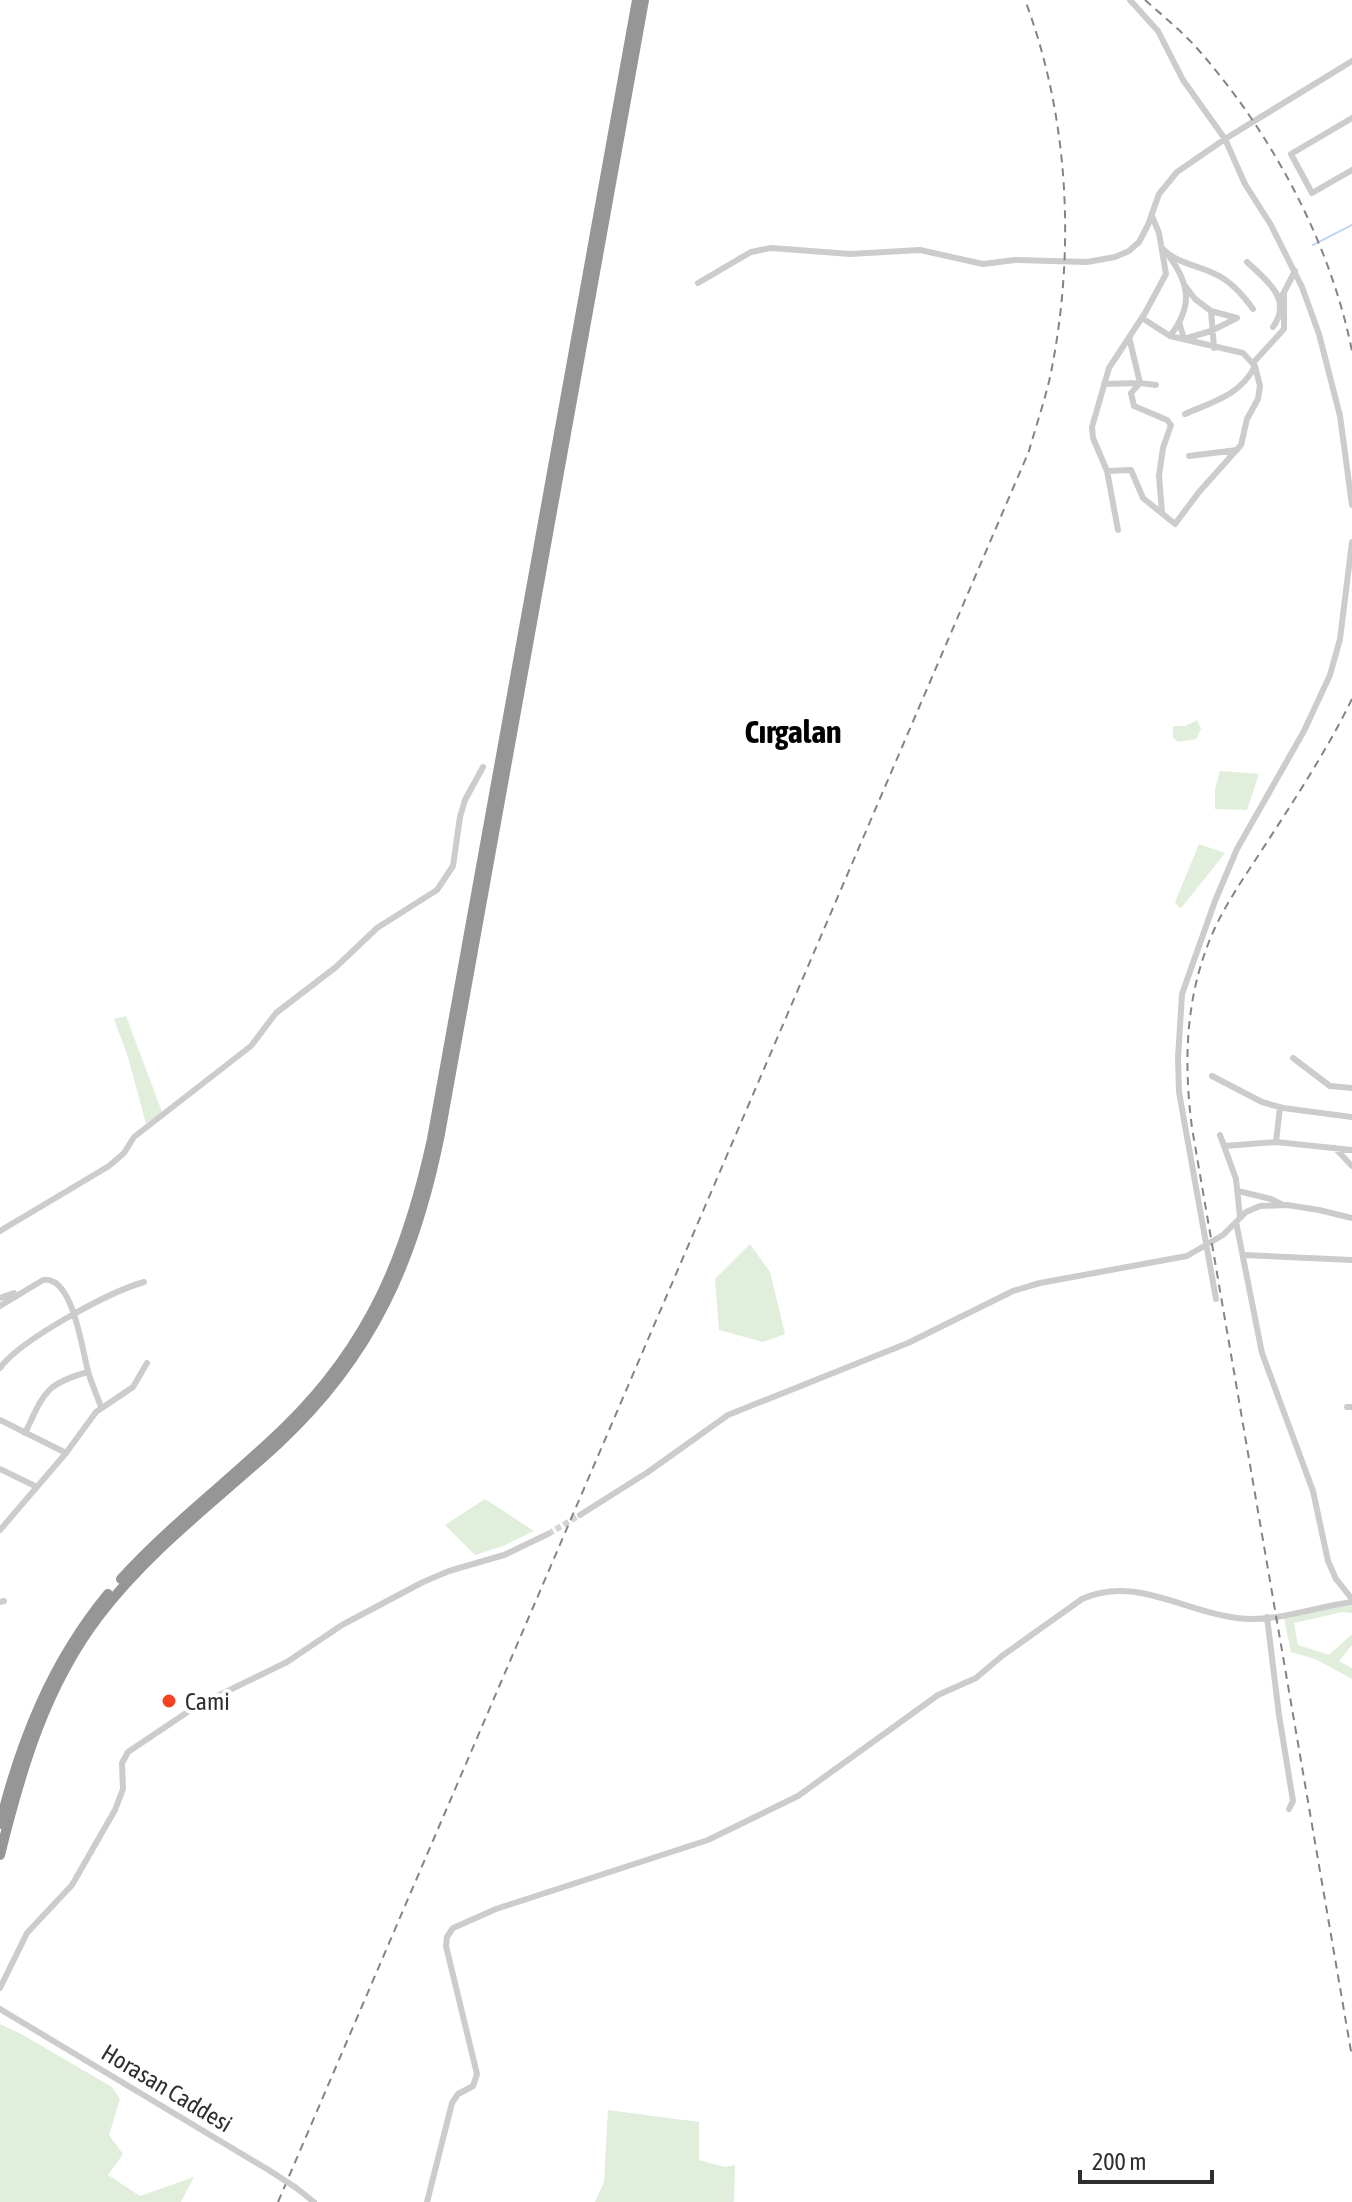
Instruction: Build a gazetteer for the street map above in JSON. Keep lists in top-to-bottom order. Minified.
{"streets":{"street":["Horasan Caddesi"]},"districts":["Cırgalan"],"places":["Cami"],"scale_bar":"200 m"}
